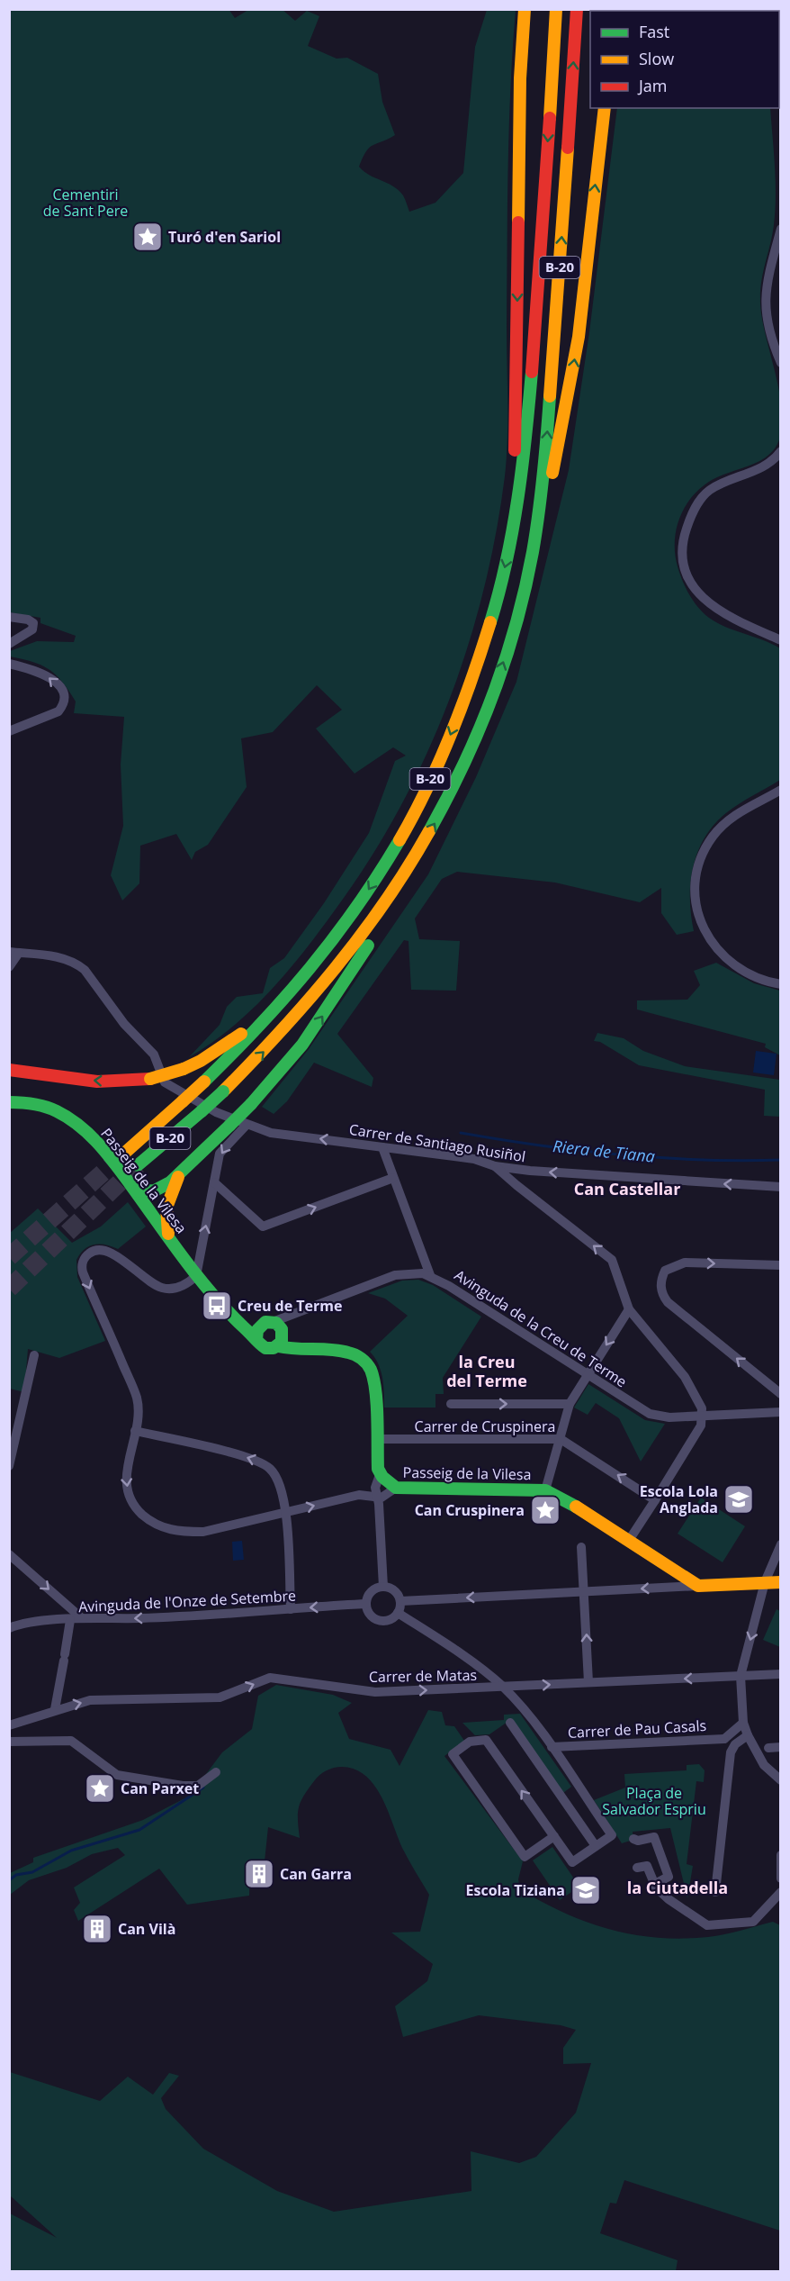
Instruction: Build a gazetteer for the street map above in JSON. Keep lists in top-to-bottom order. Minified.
{"streets":{"main road":["B-20","Passeig de la Vilesa"],"street":["Carrer de Santiago Rusiñol","Avinguda de la Creu de Terme","Carrer de Cruspinera","Avinguda de l'Onze de Setembre","Carrer de Matas","Carrer de Pau Casals"]},"crossings":[["B-20","Passeig de la Vilesa"]],"one_way":["Carrer de Santiago Rusiñol","Carrer de Cruspinera","Avinguda de l'Onze de Setembre"],"districts":["Can Castellar","la Creu del Terme","la Ciutadella"],"water":["Riera de Tiana"],"parks":["Cementiri de Sant Pere","Plaça de Salvador Espriu"],"places":{"place":["Turó d'en Sariol","Can Cruspinera","Can Parxet"],"bus stop":["Creu de Terme"],"school or university":["Escola Lola Anglada","Escola Tiziana"],"building":["Can Garra","Can Vilà"]},"legend":["Fast","Slow","Jam"]}
